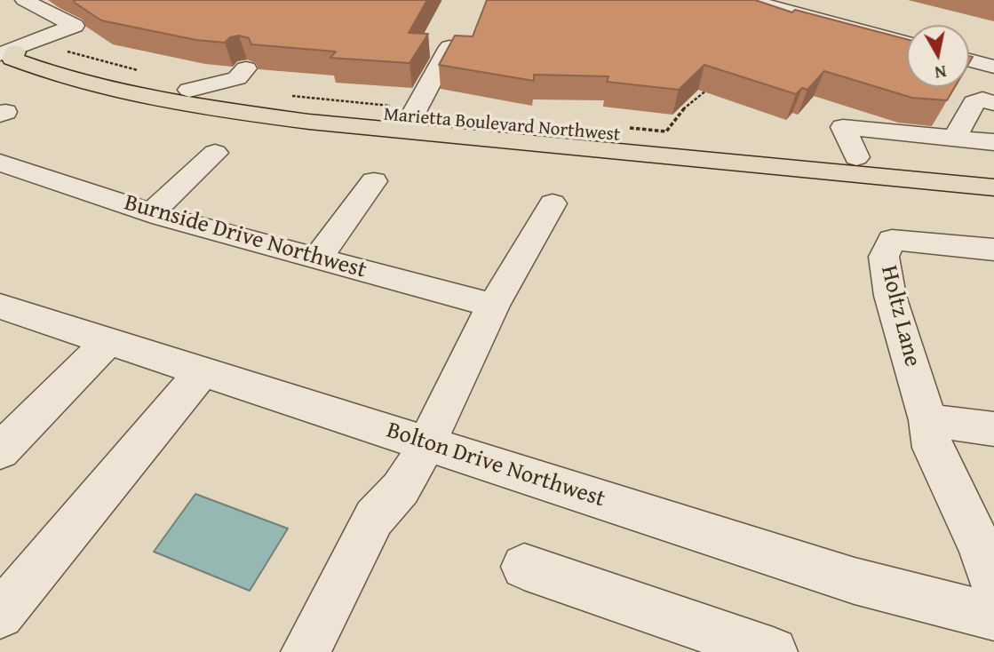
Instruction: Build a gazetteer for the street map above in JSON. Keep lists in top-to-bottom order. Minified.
{"streets":{"main road":["Marietta Boulevard Northwest"],"street":["Burnside Drive Northwest","Holtz Lane","Bolton Drive Northwest"]},"north":"bottom"}
